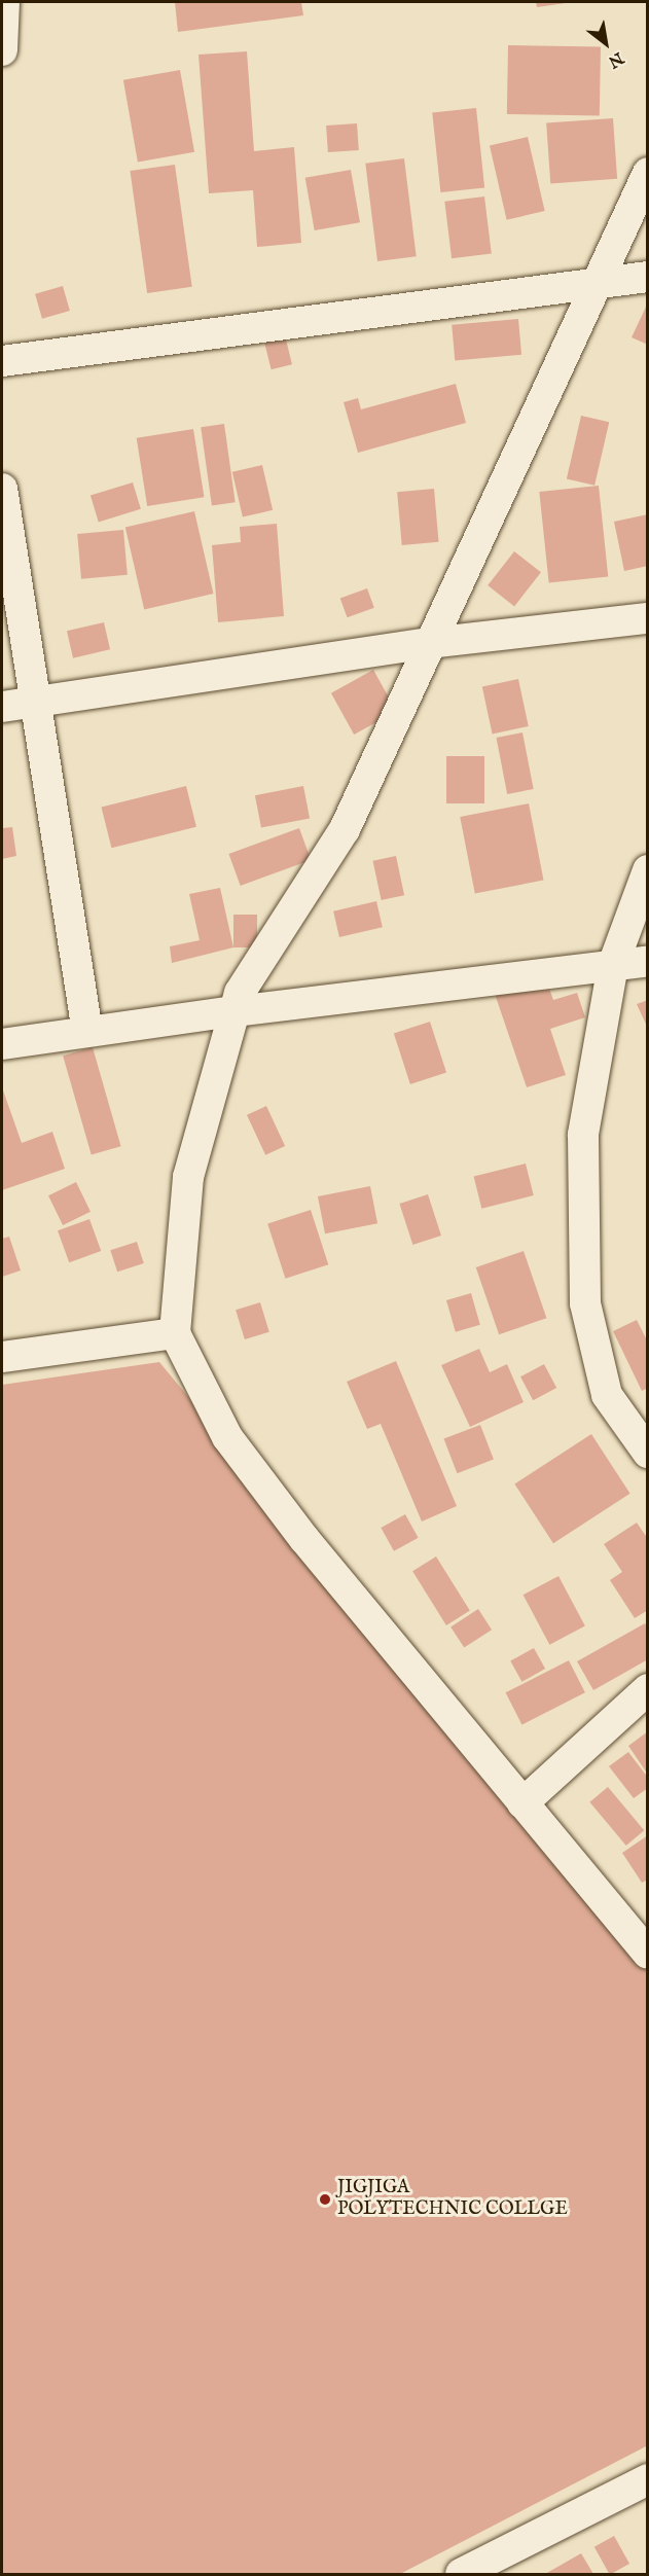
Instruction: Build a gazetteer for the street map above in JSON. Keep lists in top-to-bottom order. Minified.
{"places":["JIGJIGA POLYTECHNIC COLLGE"],"north":"bottom right"}
